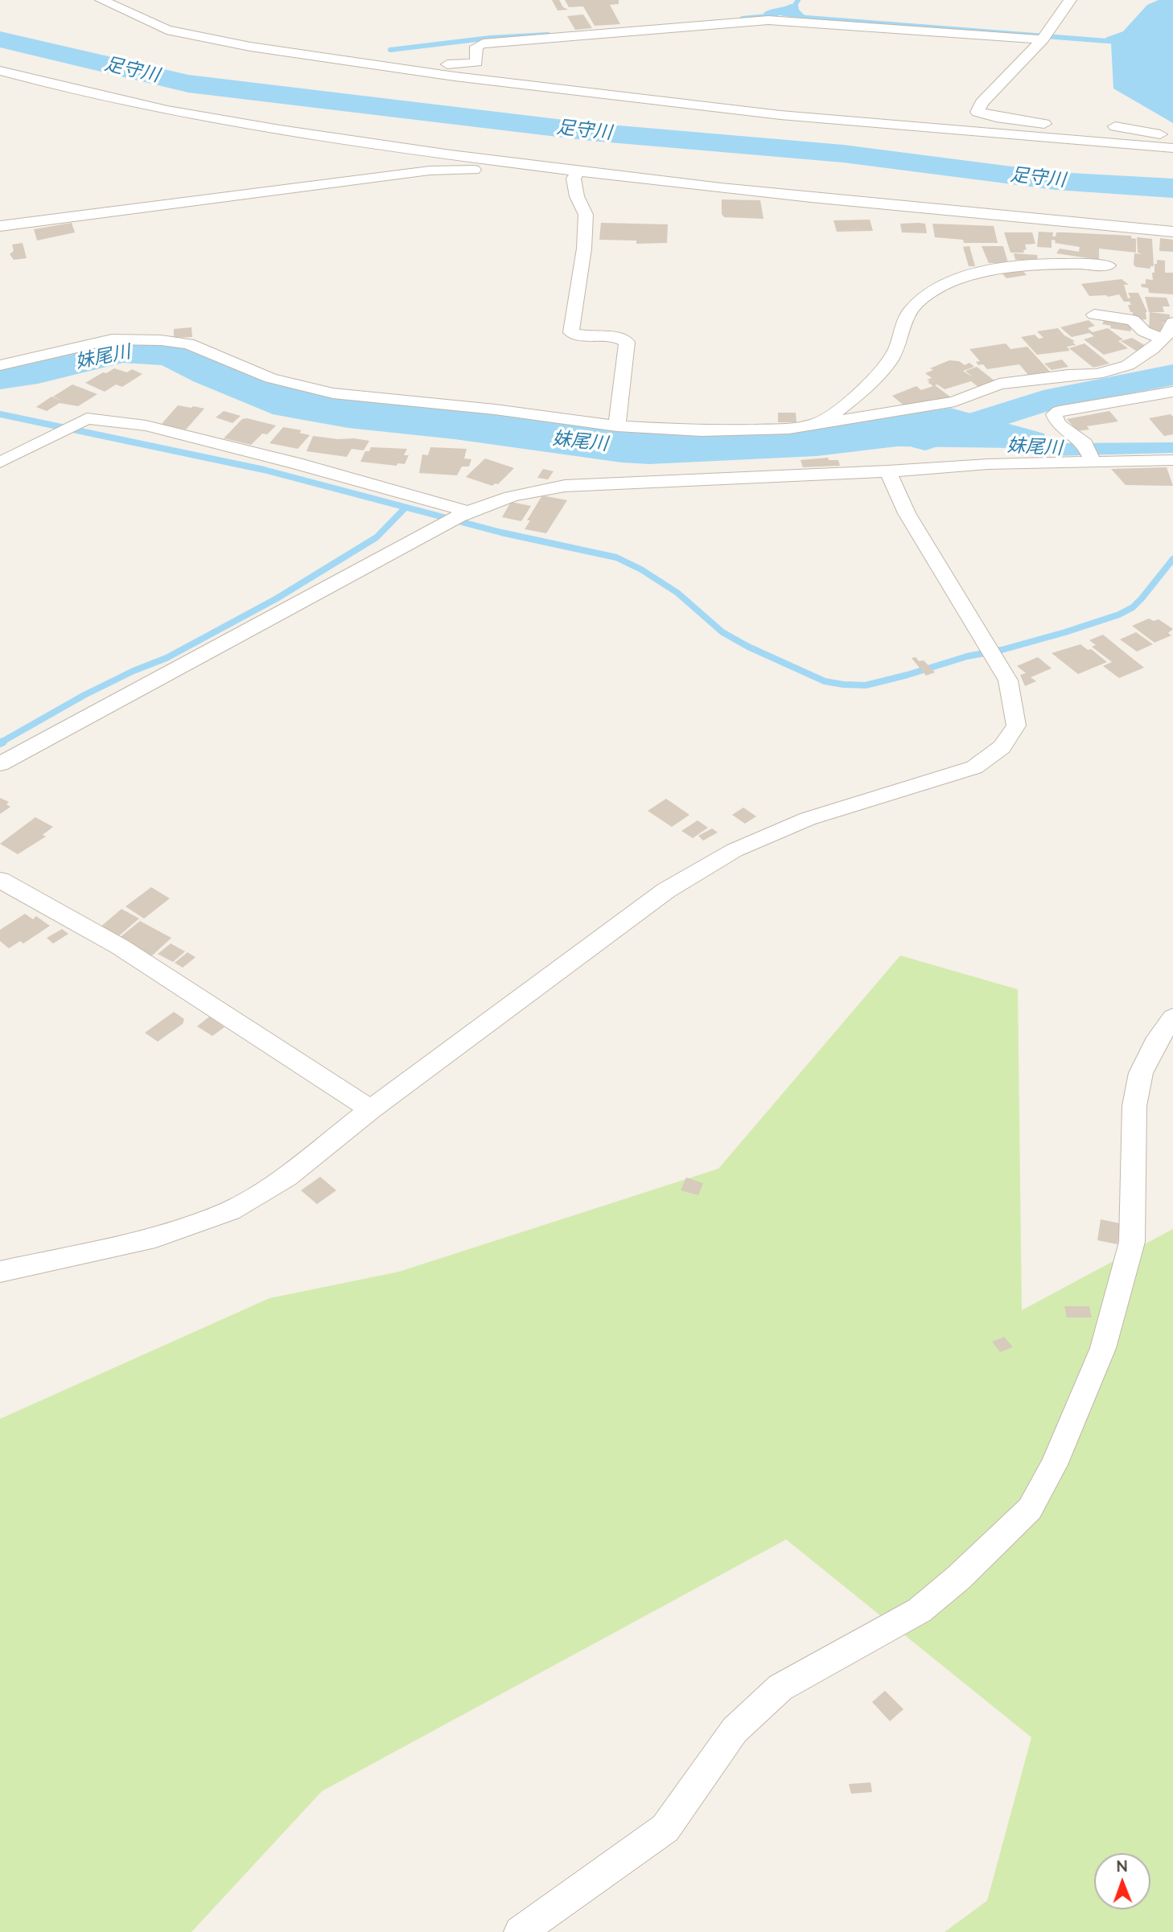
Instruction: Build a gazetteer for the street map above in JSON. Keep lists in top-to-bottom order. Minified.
{"water":["足守川","妹尾川"],"north":"top"}
